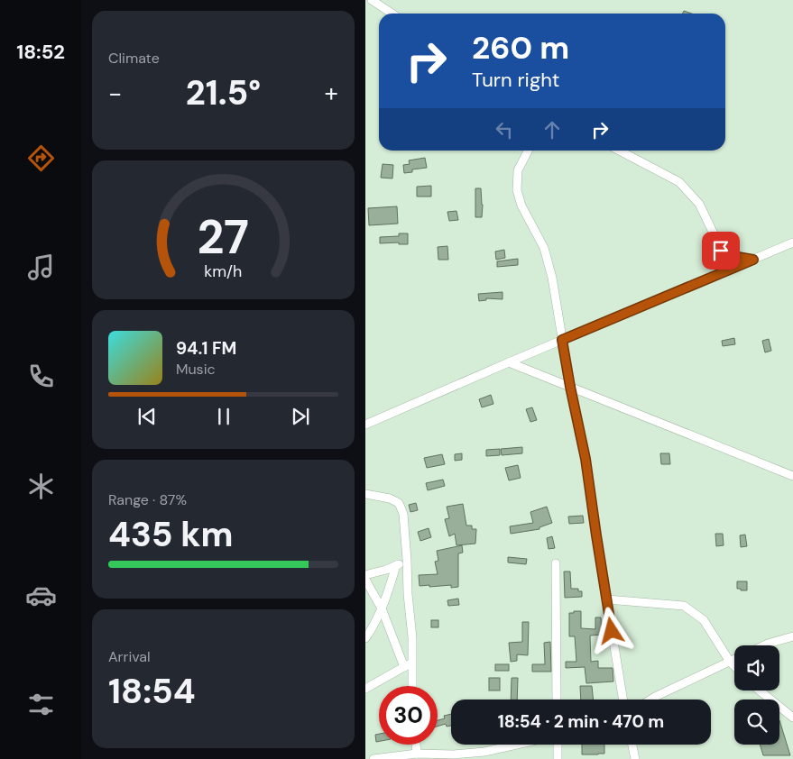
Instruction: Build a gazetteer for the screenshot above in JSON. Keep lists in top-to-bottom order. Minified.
{"page":{"tabs":"18:52","tile":["Climate",["Range · 87%","435 km"],["Arrival","18:54"]],"turn":["260 m","Turn right"],"heat":["−","21.5°","+"],"song":["94.1 FM","Music"],"limit":"30","trip":"18:54 · 2 min · 470 m","gauge":["27","km/h"]}}
